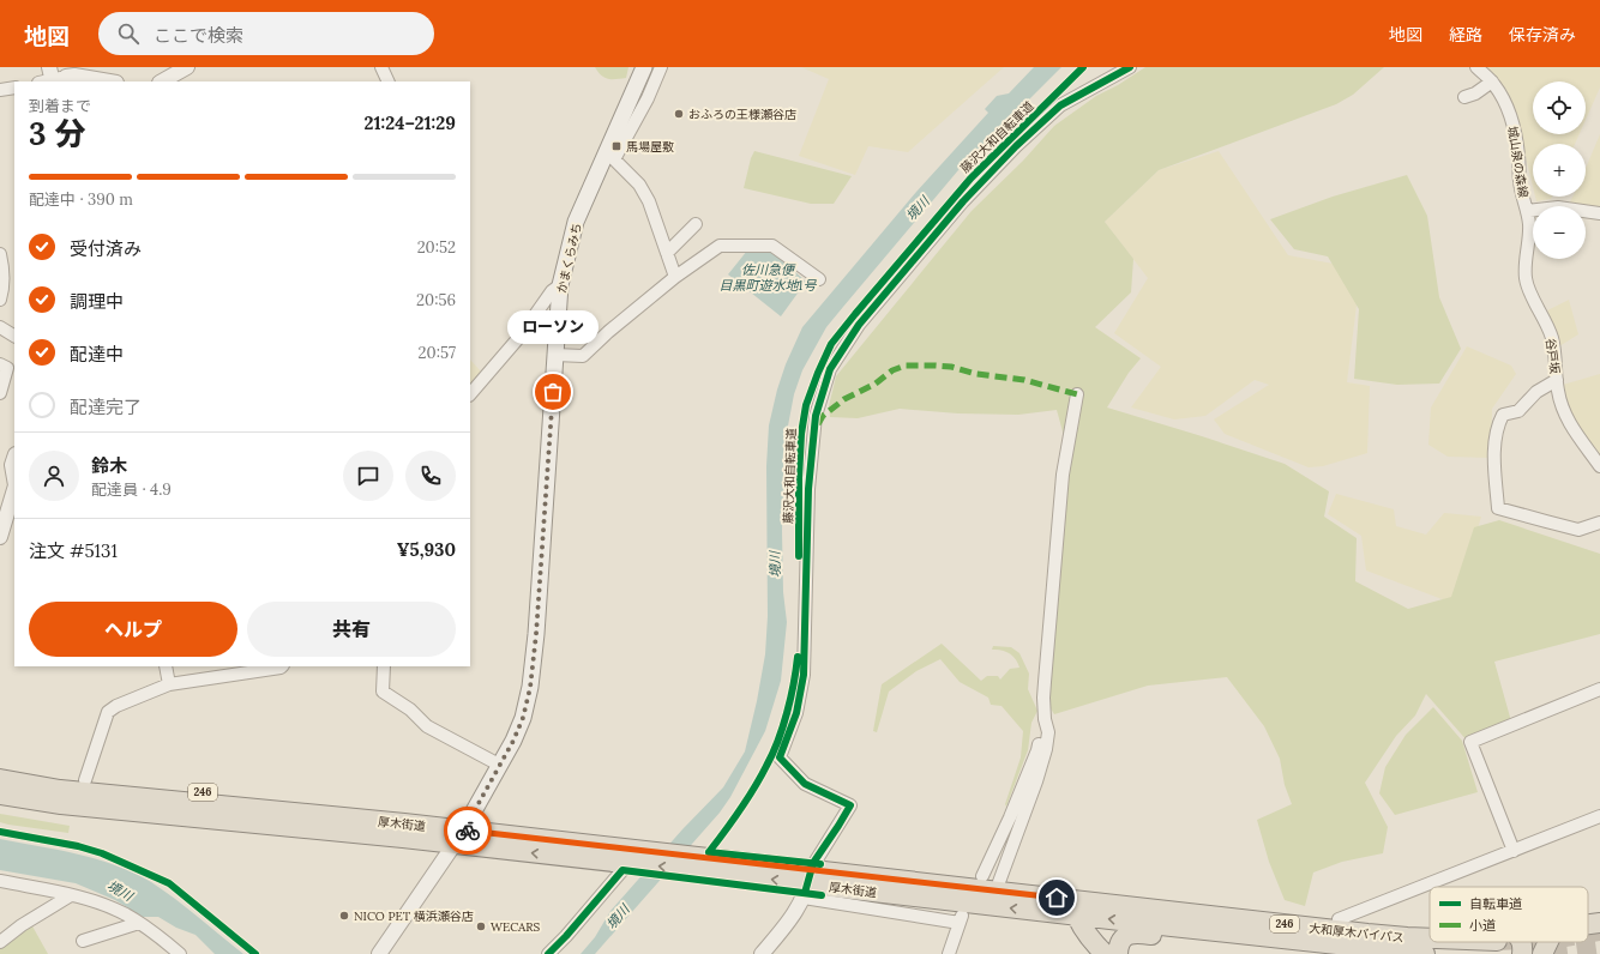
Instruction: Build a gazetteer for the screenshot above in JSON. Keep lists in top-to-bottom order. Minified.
{"streets":{"highway":["246","厚木街道","大和厚木バイパス"],"main road":["かまくらみち"],"street":["城山泉の森線","谷戸坂"],"cycle path":["藤沢大和自転車道"]},"crossings":[["城山泉の森線","谷戸坂"],["かまくらみち","厚木街道"],["246","厚木街道"],["246","大和厚木バイパス"],["厚木街道","大和厚木バイパス"]],"water":["境川","佐川急便 目黒町遊水地1号"],"places":{"other":["おふろの王様瀬谷店","ローソン","NICO PET 横浜瀬谷店","WECARS"],"transit":["馬場屋敷"]},"legend":["自転車道","小道"],"page":{"header":"地図","search":"ここで検索","nav":["地図","経路","保存済み"],"map_buttons":["+","−"],"heading":["3 分","到着まで","21:24–21:29"],"panel":["鈴木","配達員 · 4.9","注文 #5131","¥5,930"],"bar":"配達中 · 390 m","list":[["受付済み","20:52"],["調理中","20:56"],["配達中","20:57"],"配達完了"],"bubble":"ローソン","buttons":["ヘルプ","共有"]}}
